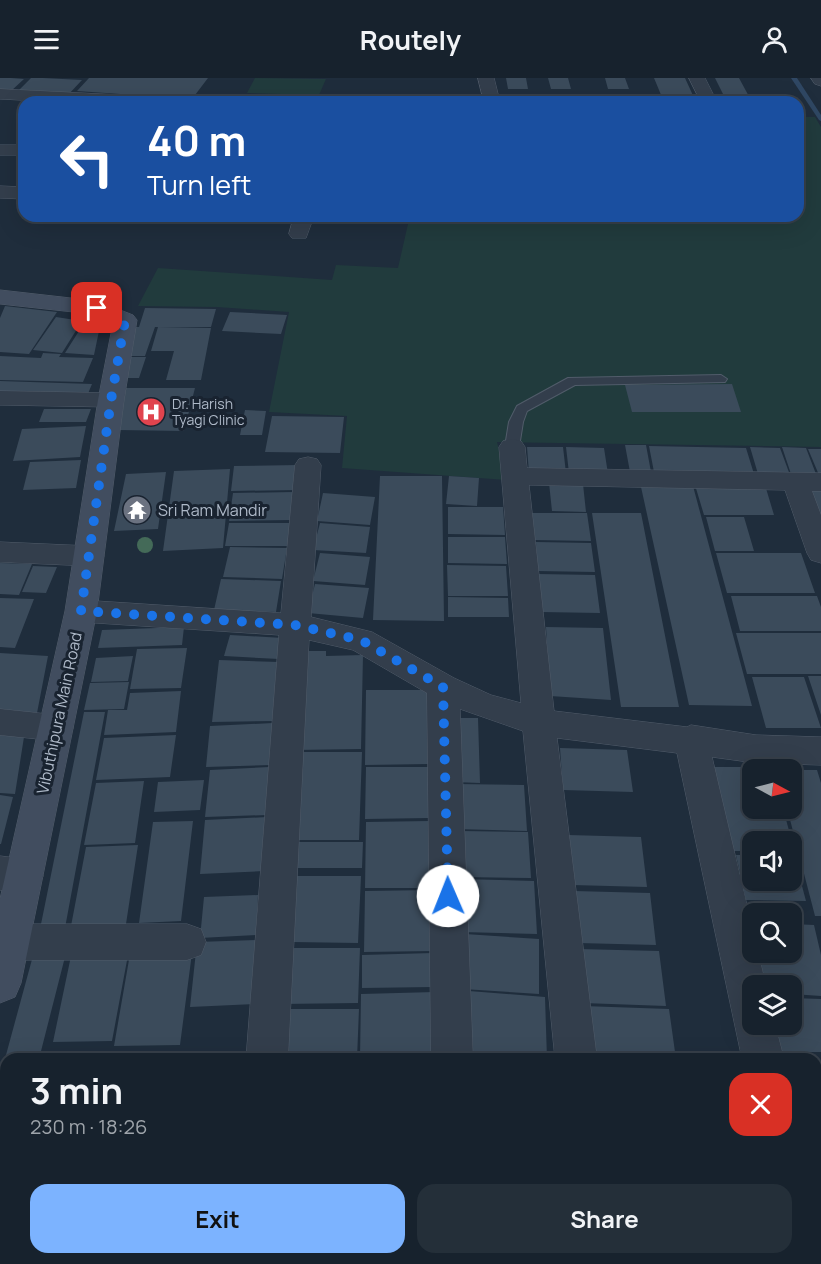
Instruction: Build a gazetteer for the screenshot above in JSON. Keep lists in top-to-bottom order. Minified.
{"streets":{"street":["Vibuthipura Main Road"]},"places":{"hospital":["Dr. Harish Tyagi Clinic"],"temple":["Sri Ram Mandir"]},"north":"right","page":{"header":"Routely","turn":["40 m","Turn left"],"heading":["3 min","230 m · 18:26"],"buttons":["Exit","Share"]}}
